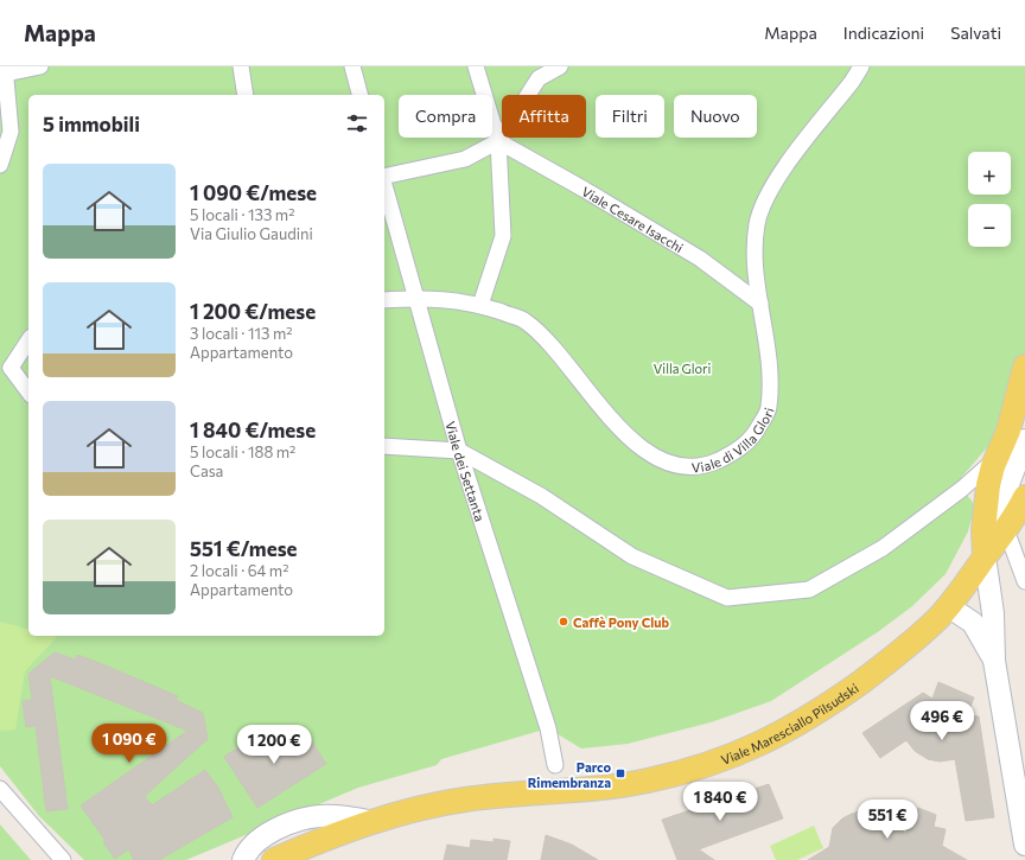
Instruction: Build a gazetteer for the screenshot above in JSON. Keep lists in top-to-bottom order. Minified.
{"streets":{"main road":["Viale Maresciallo Pilsudski"],"street":["Viale Cesare Isacchi","Viale di Villa Glori","Viale dei Settanta"]},"crossings":[["Viale Cesare Isacchi","Viale di Villa Glori"],["Viale di Villa Glori","Viale dei Settanta"]],"parks":["Villa Glori"],"places":{"other":["Caffè Pony Club"],"transit":["Parco Rimembranza"]},"page":{"header":"Mappa","nav":["Mappa","Indicazioni","Salvati"],"chip":["Compra","Affitta","Filtri","Nuovo"],"heading":"5 immobili","map_buttons":["+","−"],"list":[{"name":"1 090 €/mese","note":"5 locali · 133 m² · Via Giulio Gaudini"},{"name":"1 200 €/mese","note":"3 locali · 113 m² · Appartamento"},{"name":"1 840 €/mese","note":"5 locali · 188 m² · Casa"},{"name":"551 €/mese","note":"2 locali · 64 m² · Appartamento"}],"price":["496 €","1 090 €","1 200 €","1 840 €","551 €"]}}
